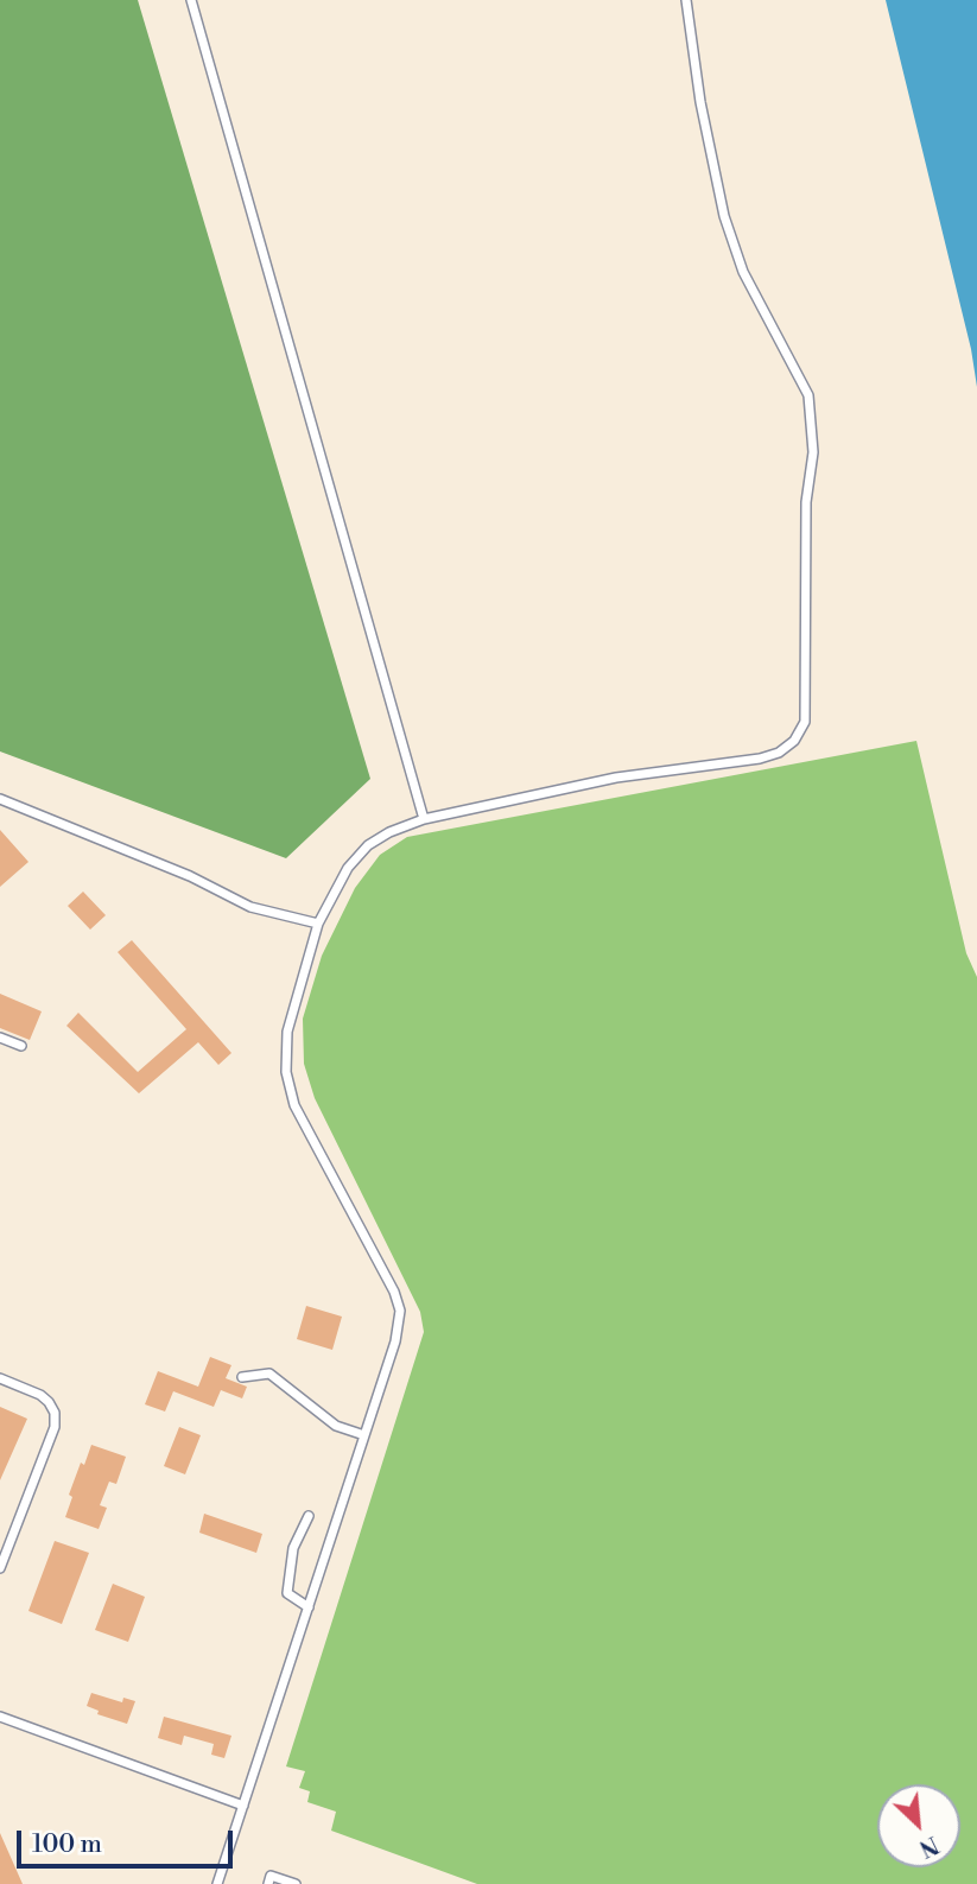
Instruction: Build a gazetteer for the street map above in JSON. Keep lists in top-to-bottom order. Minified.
{"scale_bar":"100 m","north":"bottom right"}
